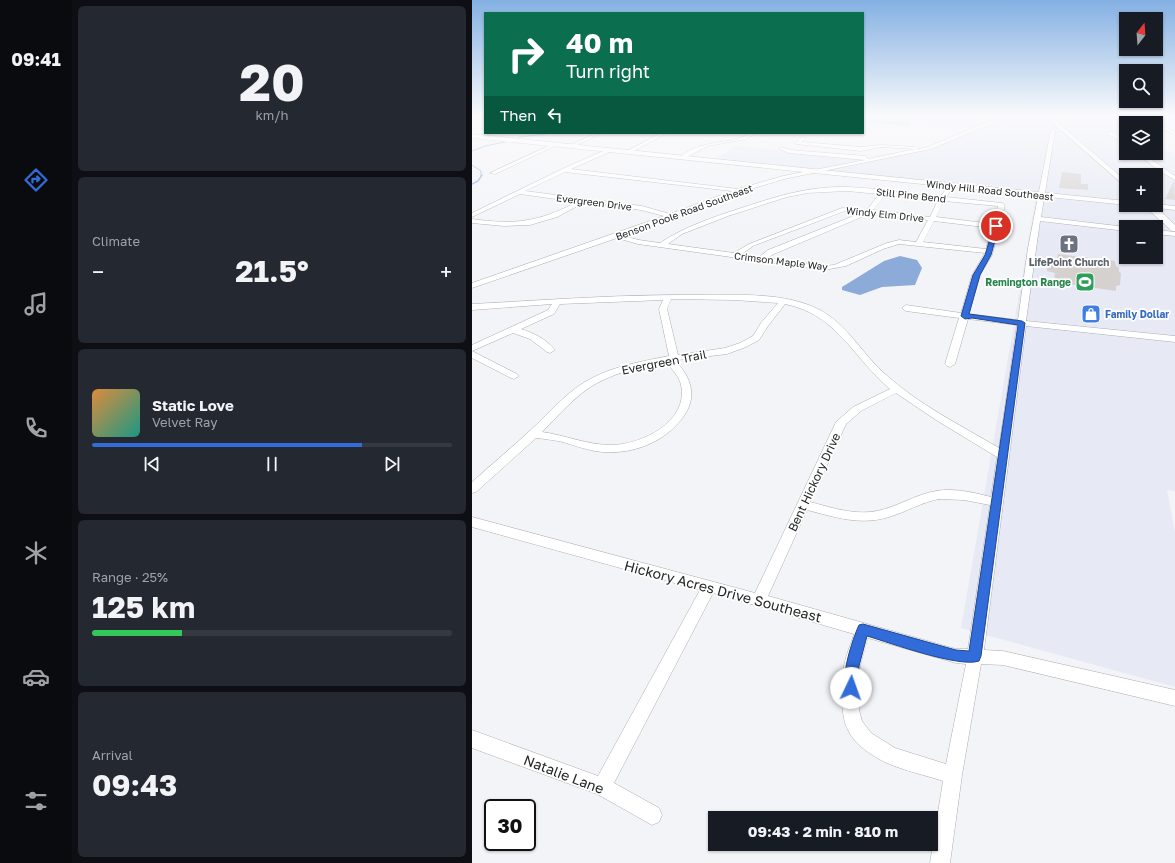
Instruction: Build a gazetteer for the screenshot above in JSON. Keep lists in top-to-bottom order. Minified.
{"streets":{"main road":["Windy Hill Road Southeast"],"street":["Still Pine Bend","Evergreen Drive","Benson Poole Road Southeast","Windy Elm Drive","Crimson Maple Way","Evergreen Trail","Bent Hickory Drive","Hickory Acres Drive Southeast","Natalie Lane"]},"crossings":[["Windy Hill Road Southeast","Benson Poole Road Southeast"],["Still Pine Bend","Windy Elm Drive"],["Still Pine Bend","Crimson Maple Way"],["Evergreen Drive","Benson Poole Road Southeast"],["Benson Poole Road Southeast","Crimson Maple Way"],["Windy Elm Drive","Crimson Maple Way"],["Bent Hickory Drive","Hickory Acres Drive Southeast"]],"places":{"church":["LifePoint Church"],"sports":["Remington Range"],"shop":["Family Dollar"]},"north":"top","page":{"tabs":"09:41","tile":[["20","km/h"],"Climate",["Range · 25%","125 km"],["Arrival","09:43"]],"map_buttons":["+","−"],"turn":["40 m","Turn right"],"then":"Then","heat":["−","21.5°","+"],"song":["Static Love","Velvet Ray"],"limit":"30","trip":"09:43 · 2 min · 810 m"}}
